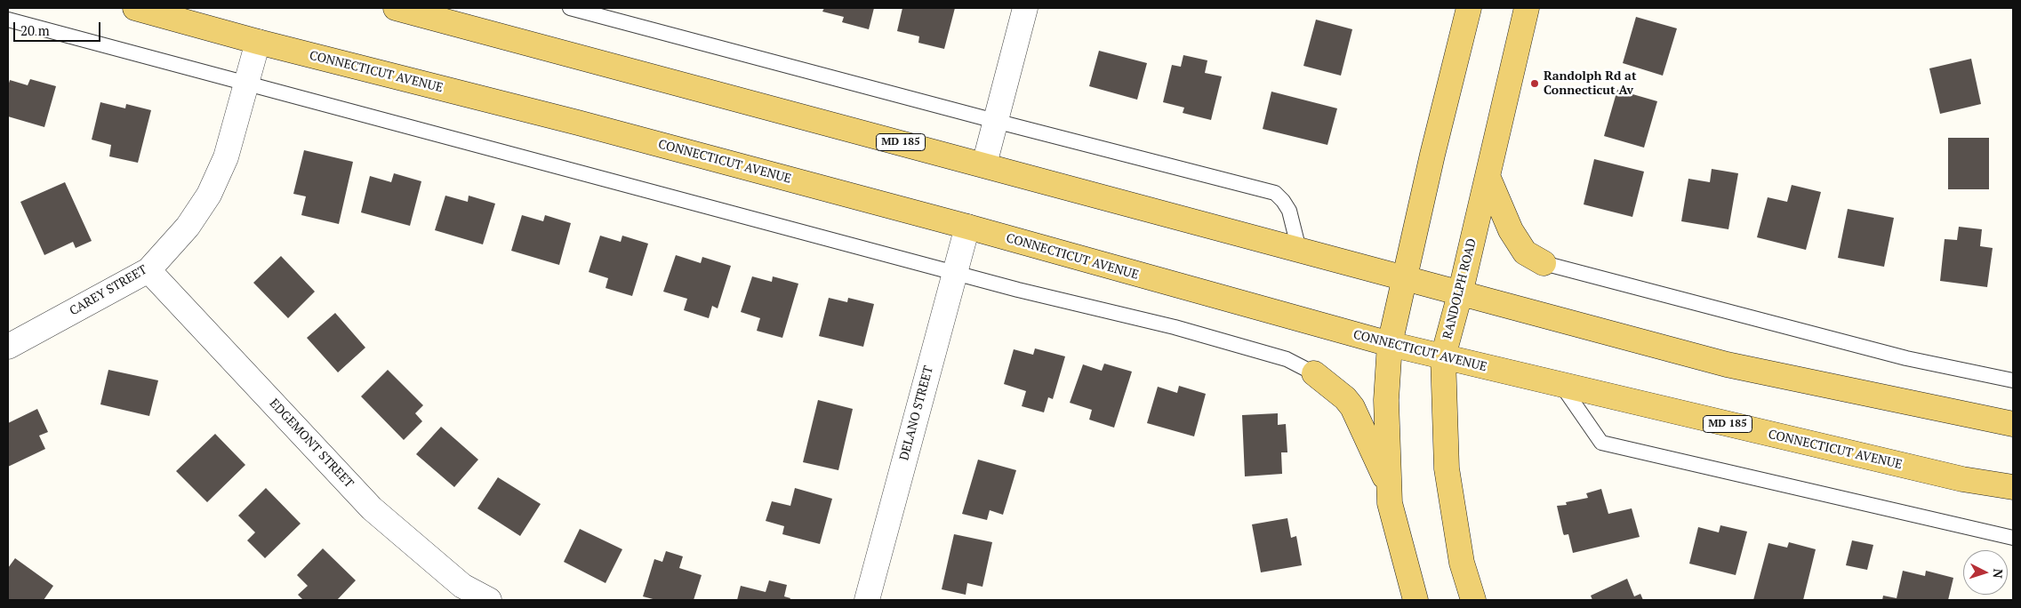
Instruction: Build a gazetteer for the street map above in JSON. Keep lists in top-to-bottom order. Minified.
{"streets":{"main road":["CONNECTICUT AVENUE","MD 185","RANDOLPH ROAD"],"street":["CAREY STREET","DELANO STREET","EDGEMONT STREET"]},"crossings":[["CONNECTICUT AVENUE","RANDOLPH ROAD"],["CONNECTICUT AVENUE","CAREY STREET"],["CONNECTICUT AVENUE","DELANO STREET"],["MD 185","RANDOLPH ROAD"],["CAREY STREET","EDGEMONT STREET"]],"places":["Randolph Rd at Connecticut Av"],"scale_bar":"20 m","north":"right"}
